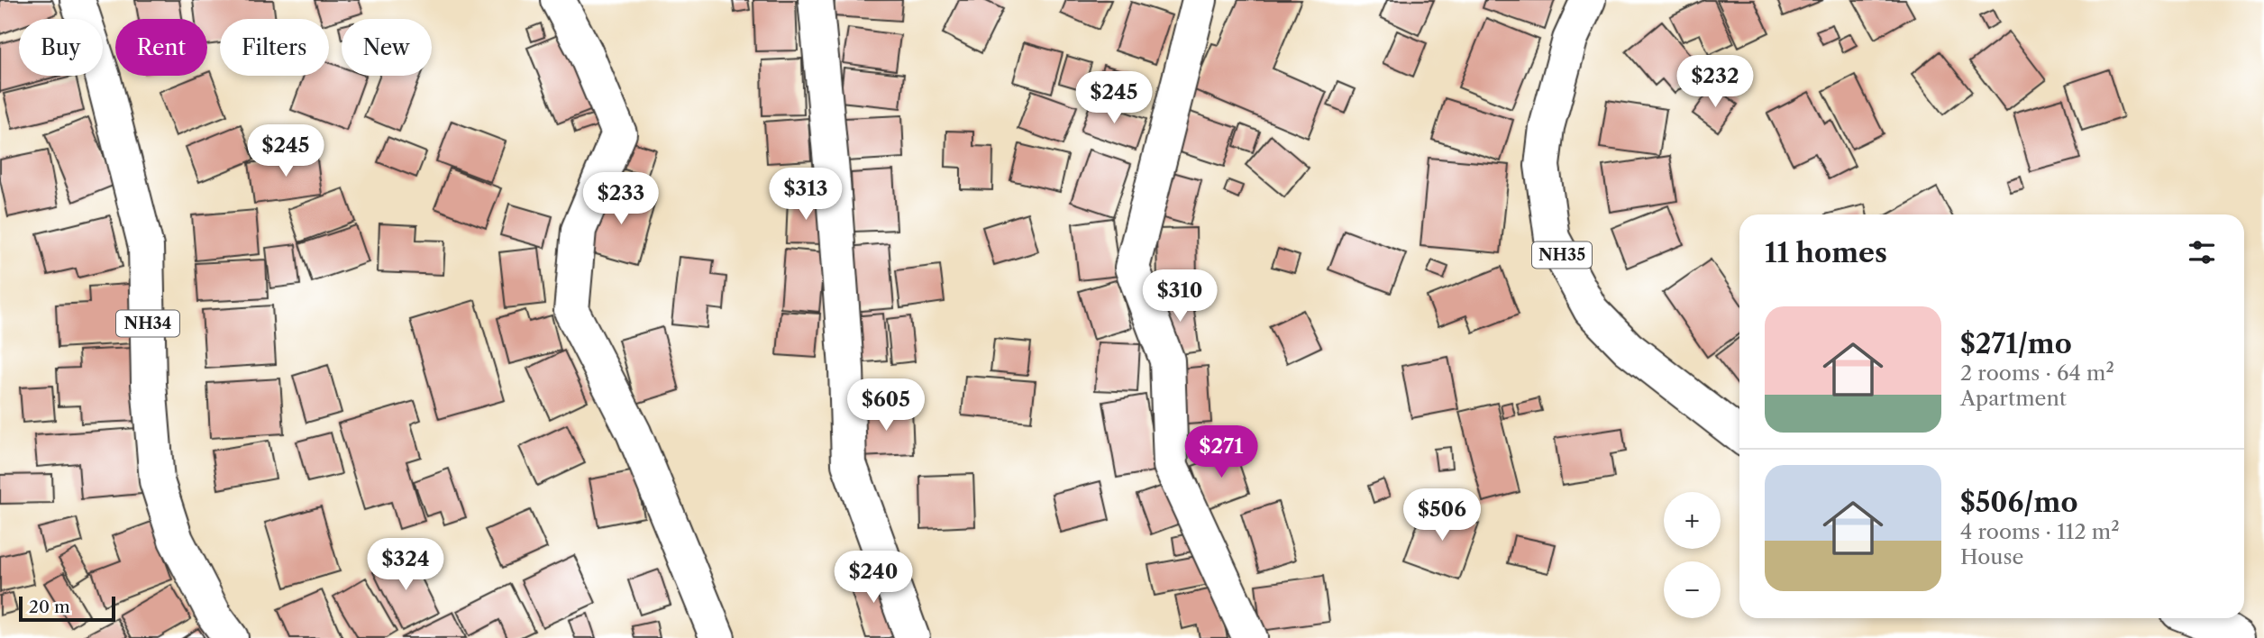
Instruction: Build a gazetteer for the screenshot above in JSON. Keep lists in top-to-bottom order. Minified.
{"streets":{"main road":["NH35","NH34"]},"scale_bar":"20 m","page":{"chip":["Buy","Rent","Filters","New"],"price":["$232","$245","$245","$313","$233","$310","$605","$271","$506","$324","$240"],"heading":"11 homes","list":[{"name":"$271/mo","note":"2 rooms · 64 m² · Apartment"},{"name":"$506/mo","note":"4 rooms · 112 m² · House"}],"map_buttons":["+","−"],"scale":"20 m"}}
